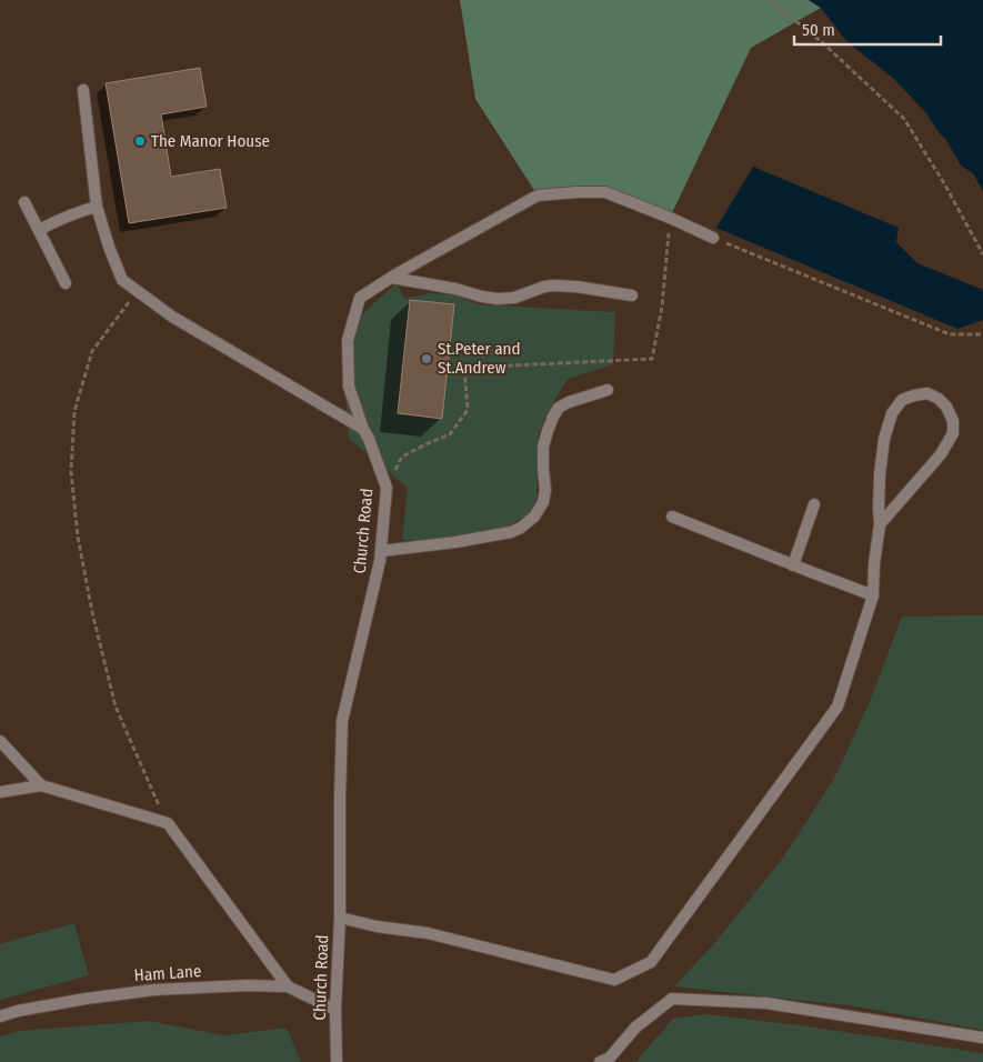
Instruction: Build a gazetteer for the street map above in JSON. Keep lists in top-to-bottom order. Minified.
{"streets":{"street":["Church Road","Ham Lane"]},"crossings":[["Church Road","Ham Lane"]],"places":["The Manor House","St.Peter and St.Andrew"],"scale_bar":"50 m"}
